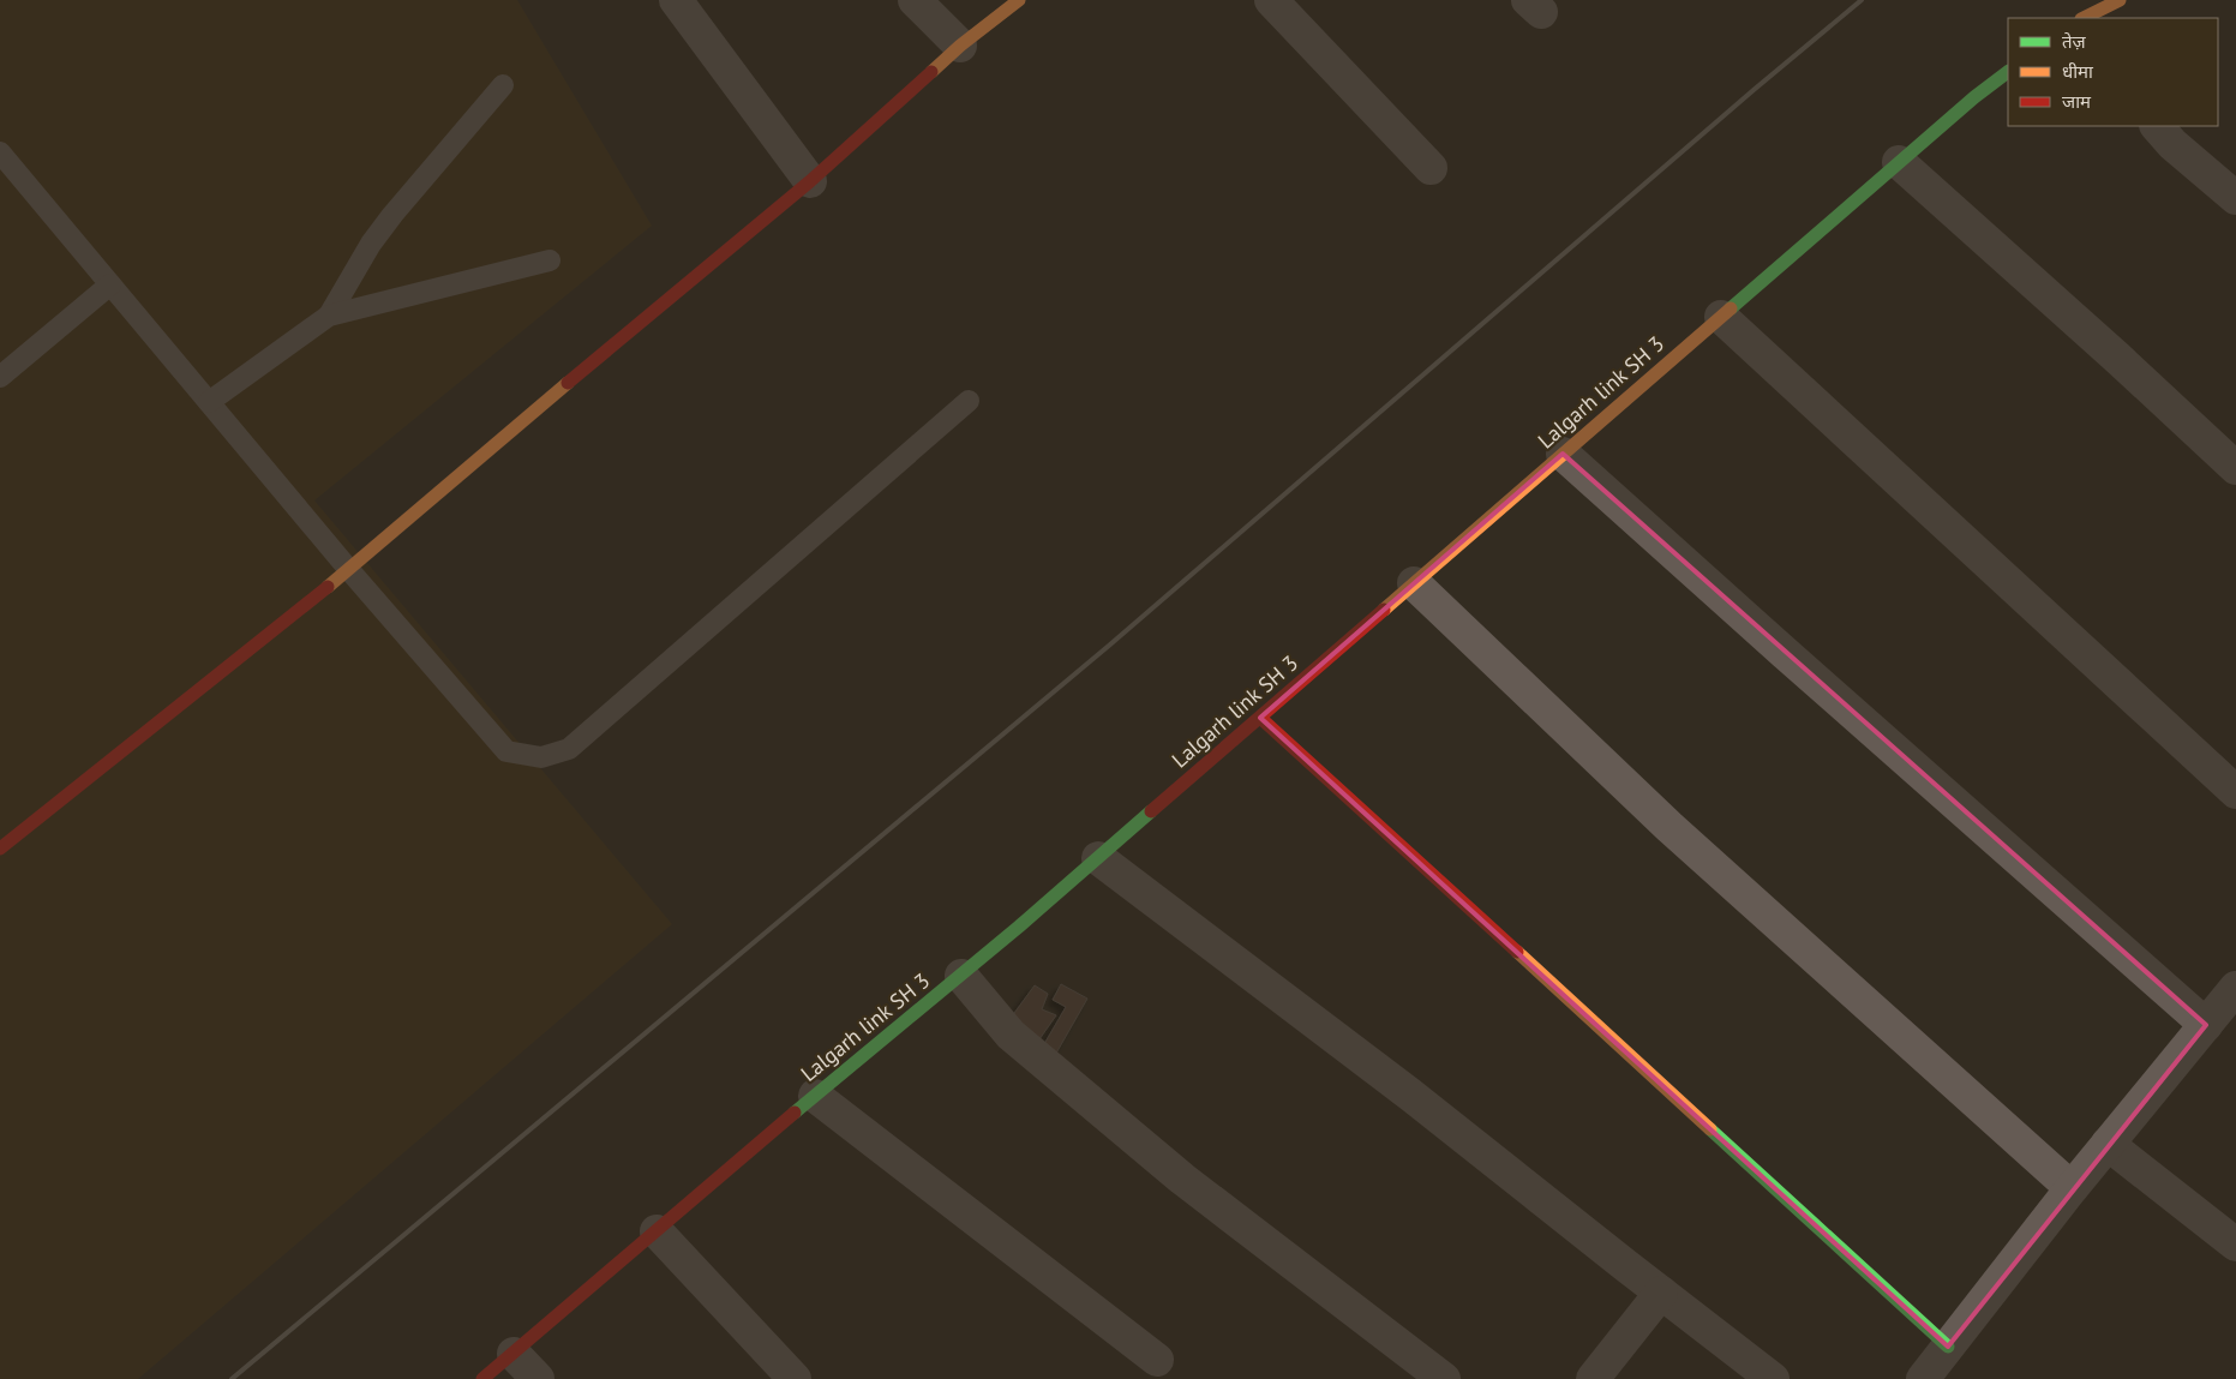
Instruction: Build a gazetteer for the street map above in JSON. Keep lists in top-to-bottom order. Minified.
{"streets":{"street":["Lalgarh link SH 3"]},"legend":["तेज़","धीमा","जाम"]}
